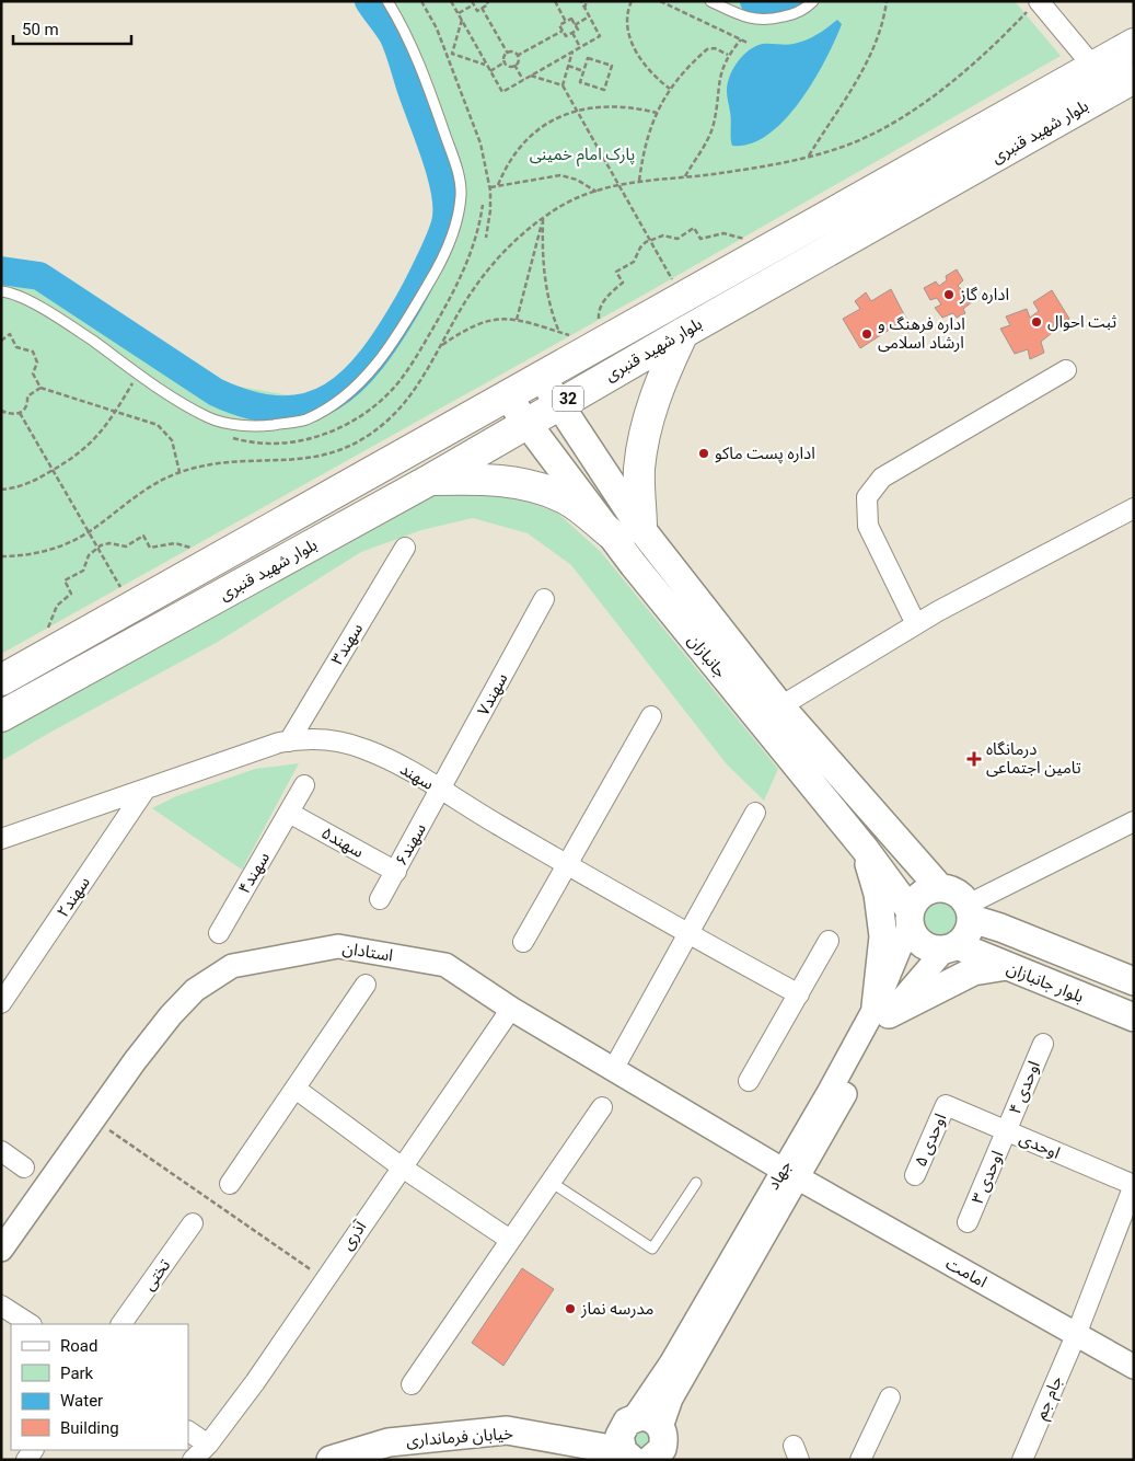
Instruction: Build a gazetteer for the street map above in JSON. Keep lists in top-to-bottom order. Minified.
{"streets":{"highway":["بلوار شهید قنبری","32"],"main road":["جانبازان","بلوار جانبازان","خیابان فرمانداری"],"street":["سهند۳","سهند۷","سهند","سهند۵","سهند۶","سهند۴","سهند۲","استادان","اوحدی ۴","اوحدی ۵","اوحدی","جهاد","اوحدی ۳","آذری","امامت","تختی","جام جم"]},"crossings":[["بلوار شهید قنبری","جانبازان"],["سهند۳","سهند"],["جانبازان","بلوار جانبازان"],["جانبازان","جهاد"],["سهند۷","سهند"],["سهند۷","سهند۶"],["سهند","سهند۶"],["سهند","سهند۲"],["سهند۵","سهند۶"],["سهند۵","سهند۴"],["استادان","جهاد"],["استادان","آذری"],["استادان","امامت"],["بلوار جانبازان","جهاد"],["اوحدی ۴","اوحدی"],["اوحدی ۴","اوحدی ۳"],["اوحدی ۵","اوحدی"],["اوحدی","اوحدی ۳"],["اوحدی","امامت"],["اوحدی","جام جم"],["جهاد","امامت"],["امامت","جام جم"]],"parks":["پارک امام خمینی"],"places":{"other":["اداره گاز","ثبت احوال","اداره فرهنگ و ارشاد اسلامی","اداره پست ماکو","مدرسه نماز"],"health":["درمانگاه تامین اجتماعی"]},"legend":["Road","Park","Water","Building"],"scale_bar":"50 m"}
